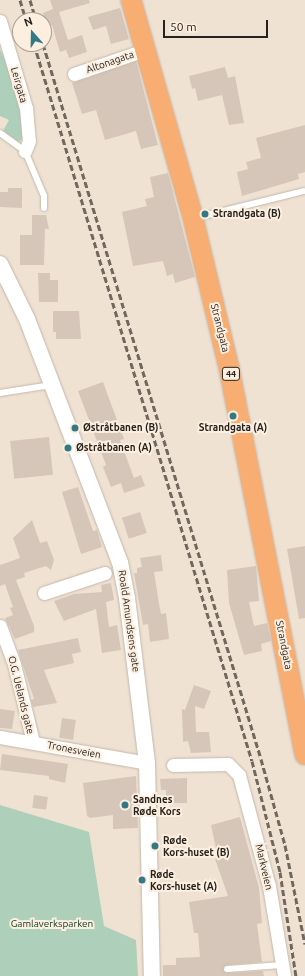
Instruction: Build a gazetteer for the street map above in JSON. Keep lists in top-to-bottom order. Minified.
{"streets":{"main road":["Strandgata","44"],"street":["Altonagata","Leirgata","Roald Amundsens gate","O.G. Uelands gate","Tronesveien","Markveien"]},"crossings":[["Altonagata","Strandgata"],["Roald Amundsens gate","Tronesveien"],["O.G. Uelands gate","Tronesveien"]],"parks":["Gamlaverksparken"],"places":["Strandgata (B)","Strandgata (A)","Østråtbanen (B)","Østråtbanen (A)","Sandnes Røde Kors","Røde Kors-huset (B)","Røde Kors-huset (A)"],"scale_bar":"50 m","north":"top"}
